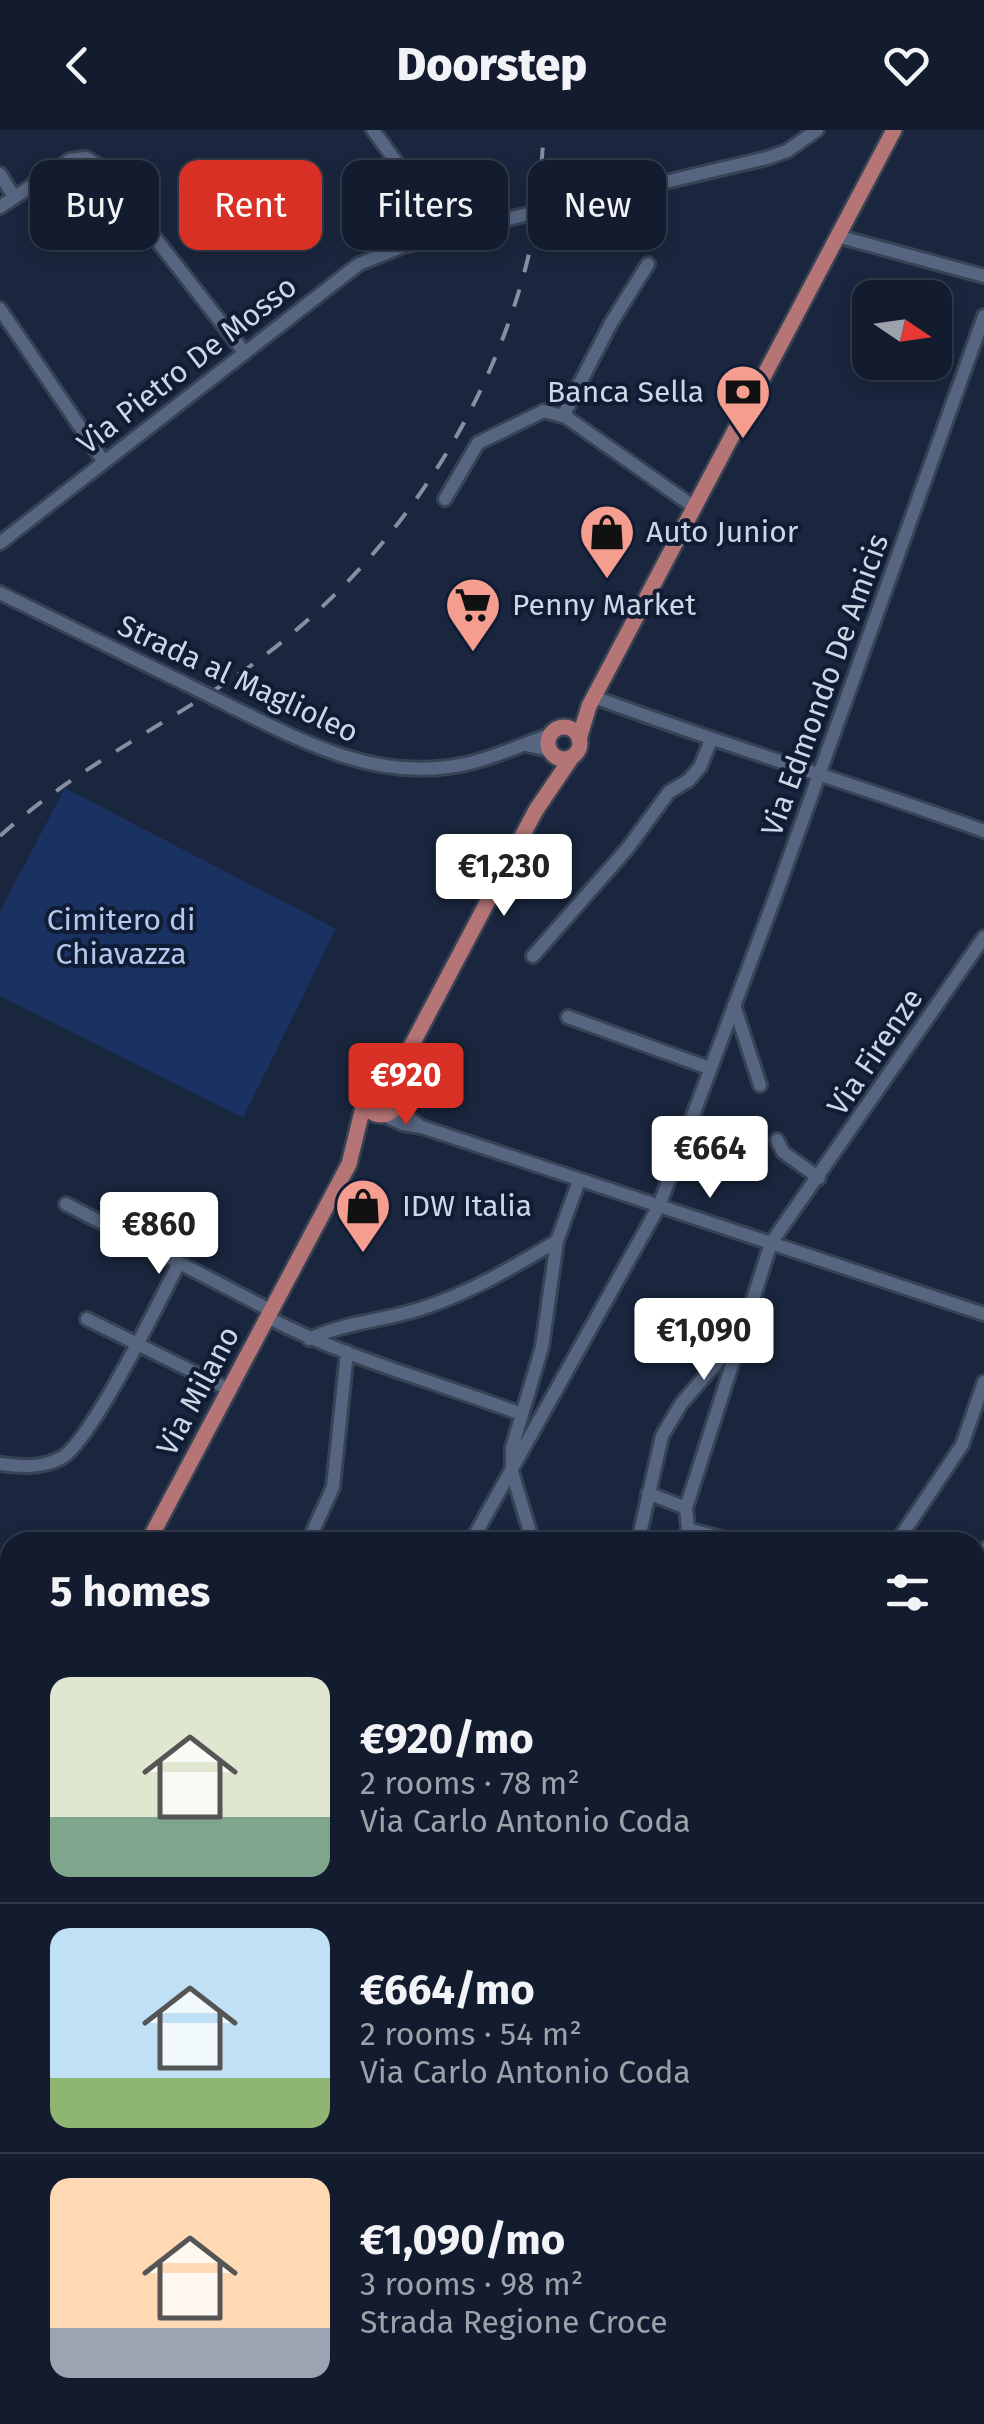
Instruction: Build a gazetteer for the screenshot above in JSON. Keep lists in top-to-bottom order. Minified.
{"streets":{"main road":["Via Milano"],"street":["Via Pietro De Mosso","Strada al Maglioleo","Via Edmondo De Amicis","Via Firenze"]},"parks":["Cimitero di Chiavazza"],"places":{"bank":["Banca Sella"],"shop":["Auto Junior","IDW Italia"],"supermarket":["Penny Market"]},"north":"right","page":{"header":"Doorstep","chip":["Buy","Rent","Filters","New"],"price":["€1,230","€920","€664","€860","€1,090"],"heading":"5 homes","list":[{"name":"€920/mo","note":"2 rooms · 78 m² · Via Carlo Antonio Coda"},{"name":"€664/mo","note":"2 rooms · 54 m² · Via Carlo Antonio Coda"},{"name":"€1,090/mo","note":"3 rooms · 98 m² · Strada Regione Croce"}]}}
